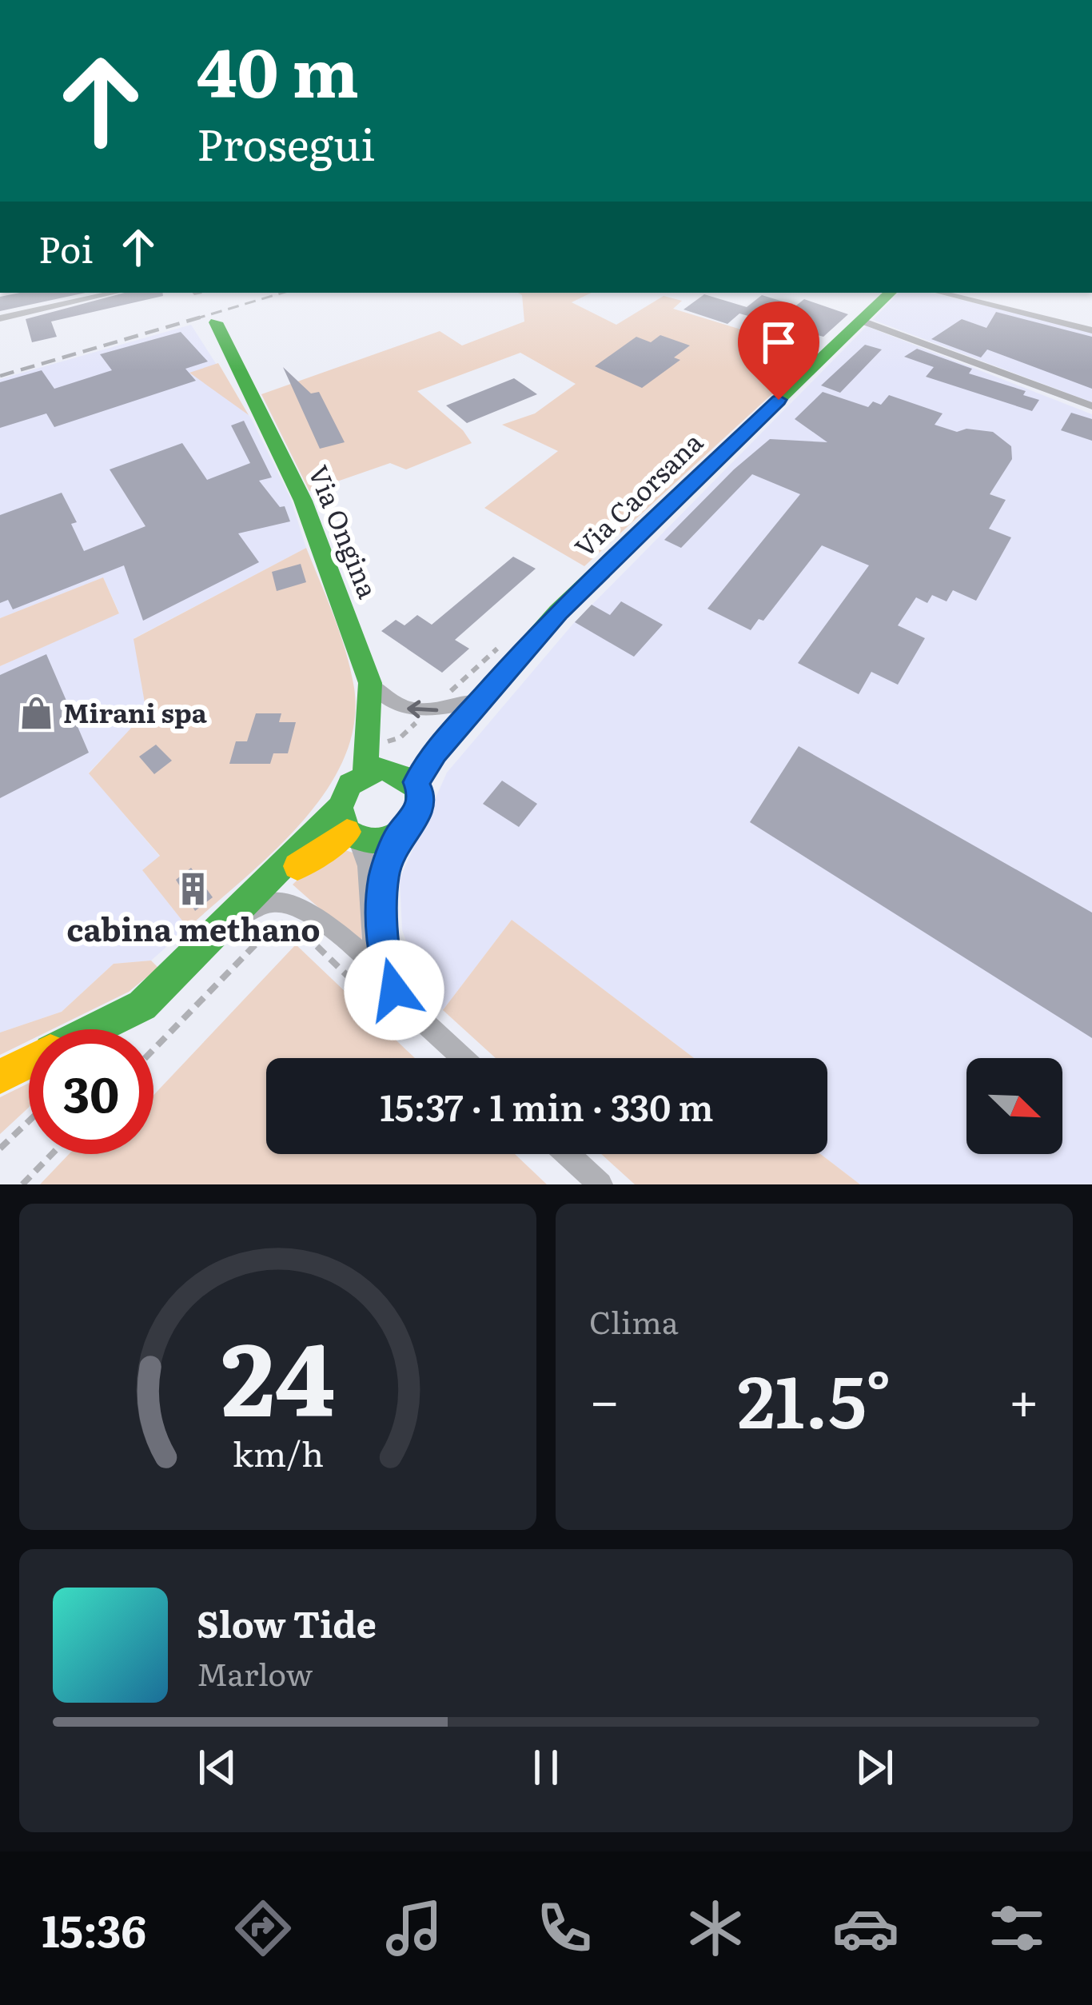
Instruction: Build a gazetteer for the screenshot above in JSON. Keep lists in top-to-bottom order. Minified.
{"streets":{"main road":["Via Caorsana","Via Ongina"]},"crossings":[["Via Caorsana","Via Ongina"]],"places":{"shop":["Mirani spa"],"building":["cabina methano"]},"north":"bottom right","page":{"turn":["40 m","Prosegui"],"then":"Poi","limit":"30","trip":"15:37 · 1 min · 330 m","tile":"Clima","heat":["−","21.5°","+"],"song":["Slow Tide","Marlow"],"tabs":"15:36","gauge":["24","km/h"]}}
